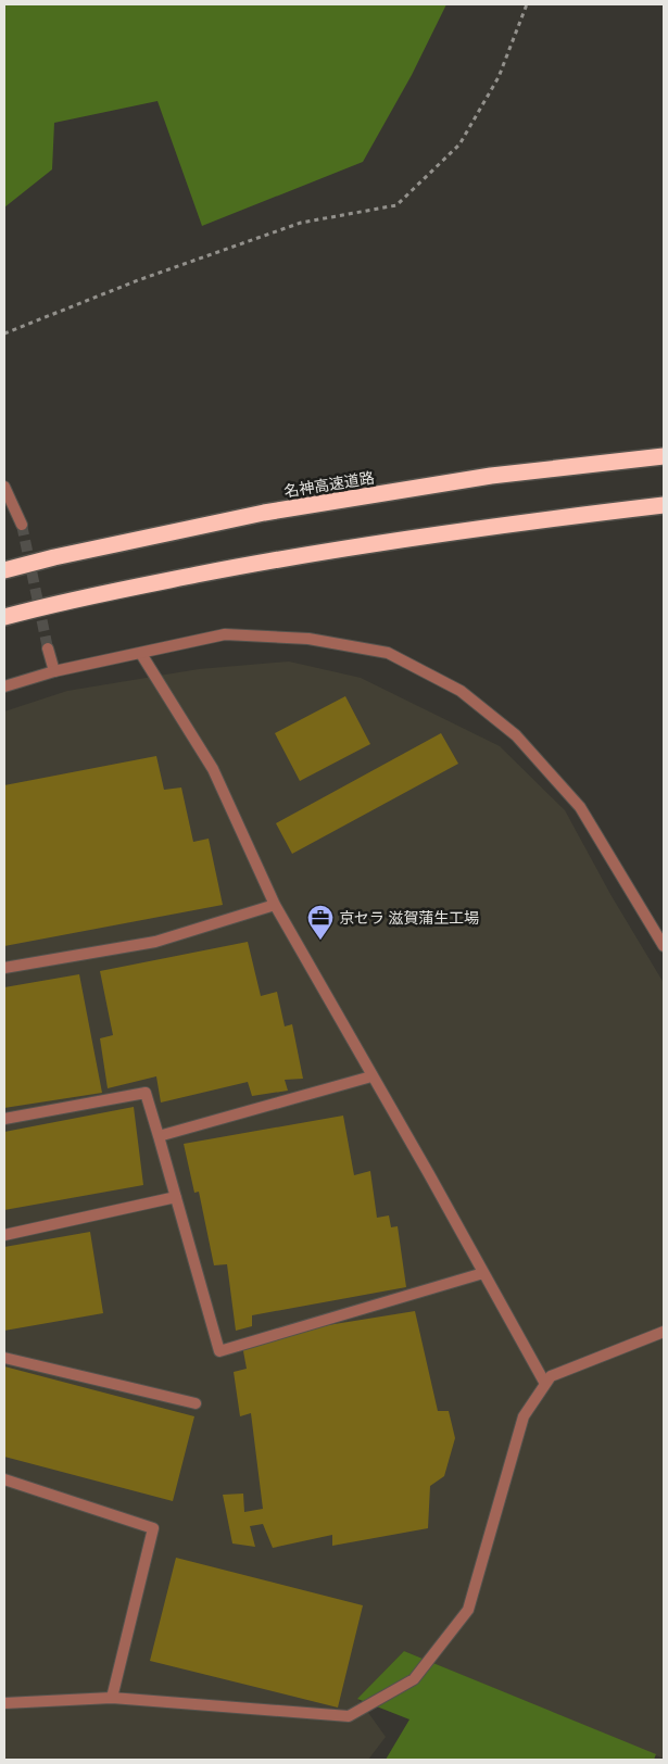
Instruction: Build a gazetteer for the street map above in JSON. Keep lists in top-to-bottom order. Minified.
{"streets":{"highway":["名神高速道路"]},"places":{"office":["京セラ 滋賀蒲生工場"]}}
